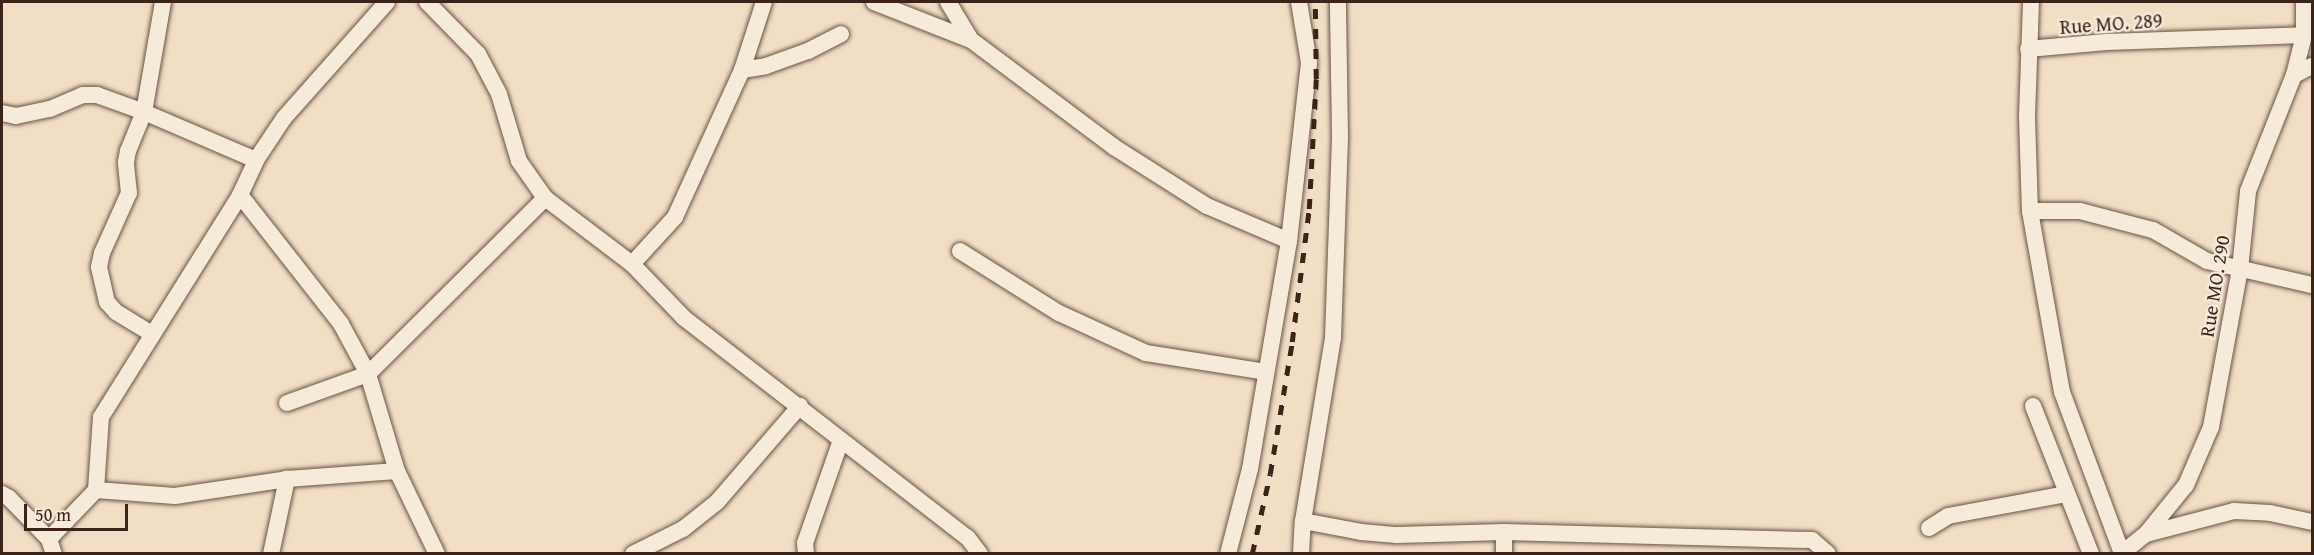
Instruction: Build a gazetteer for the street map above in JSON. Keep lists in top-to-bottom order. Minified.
{"streets":{"street":["Rue MO. 289","Rue MO. 290"]},"crossings":[["Rue MO. 289","Rue MO. 290"]],"scale_bar":"50 m"}
